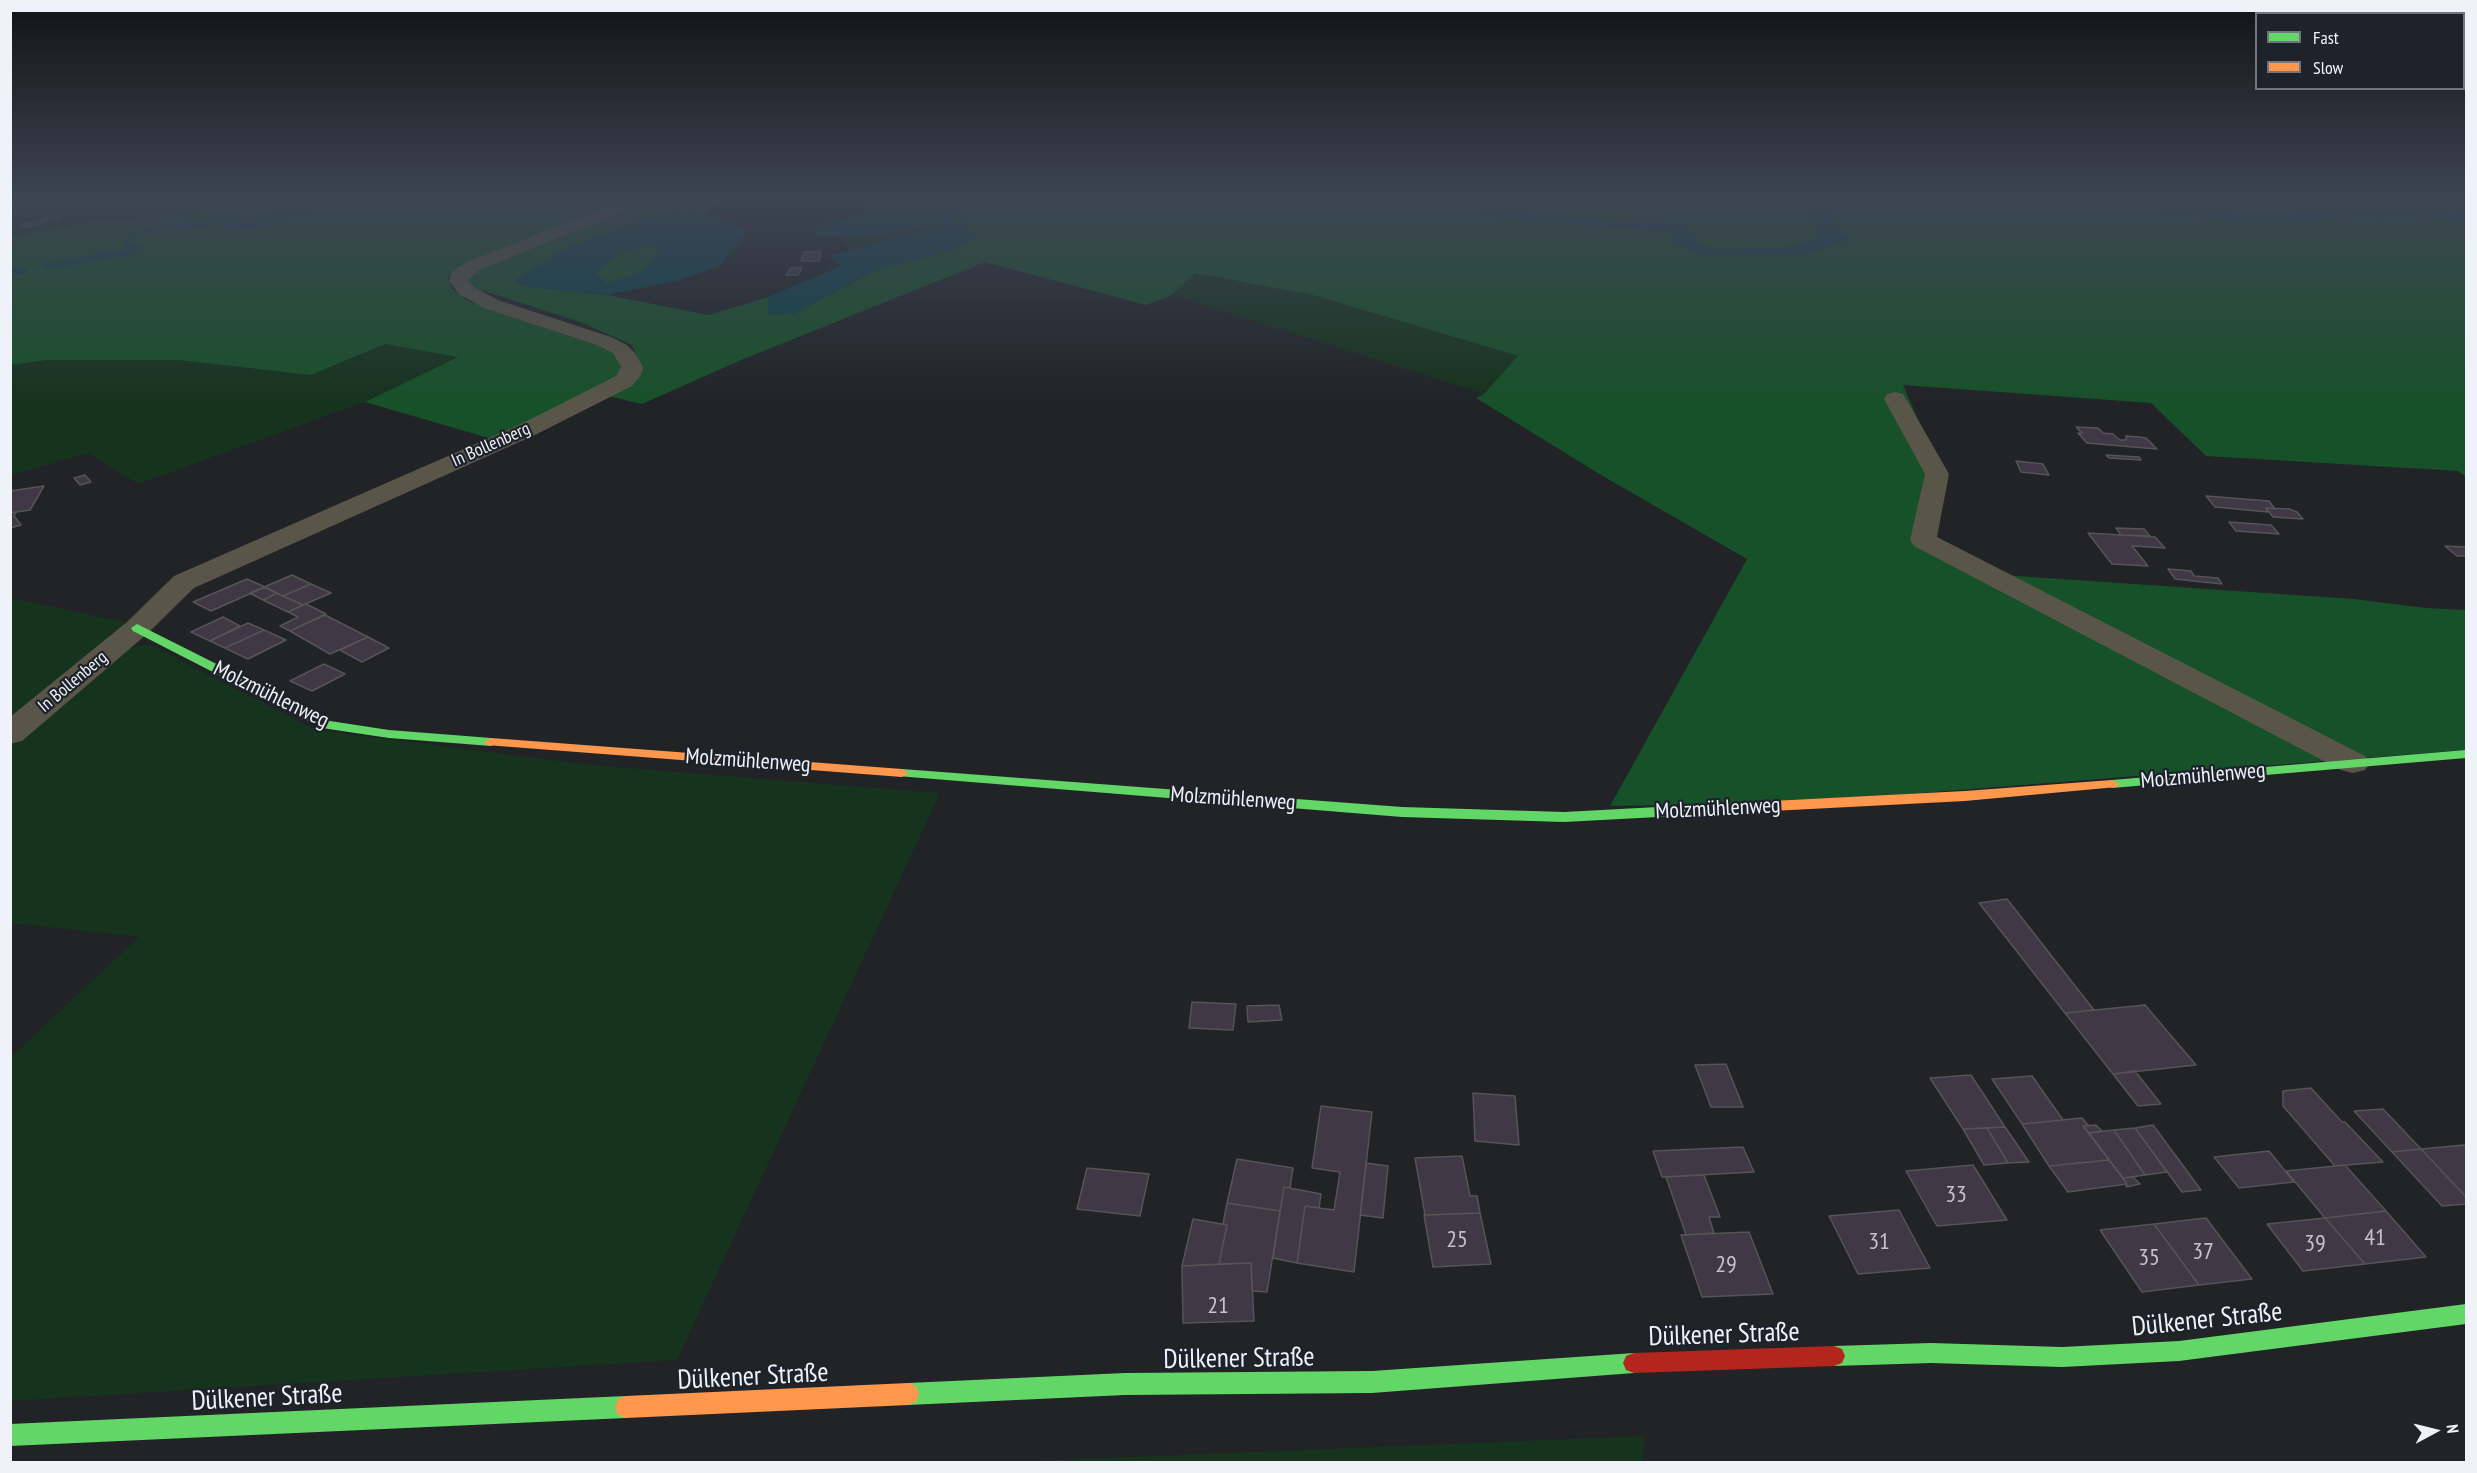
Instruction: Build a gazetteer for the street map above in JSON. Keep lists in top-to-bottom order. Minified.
{"streets":{"street":["In Bollenberg","Molzmühlenweg","Dülkener Straße"]},"crossings":[["In Bollenberg","Molzmühlenweg"]],"house_numbers":["33","41","25","31","39","37","35","29","21"],"legend":["Fast","Slow"],"north":"right"}
